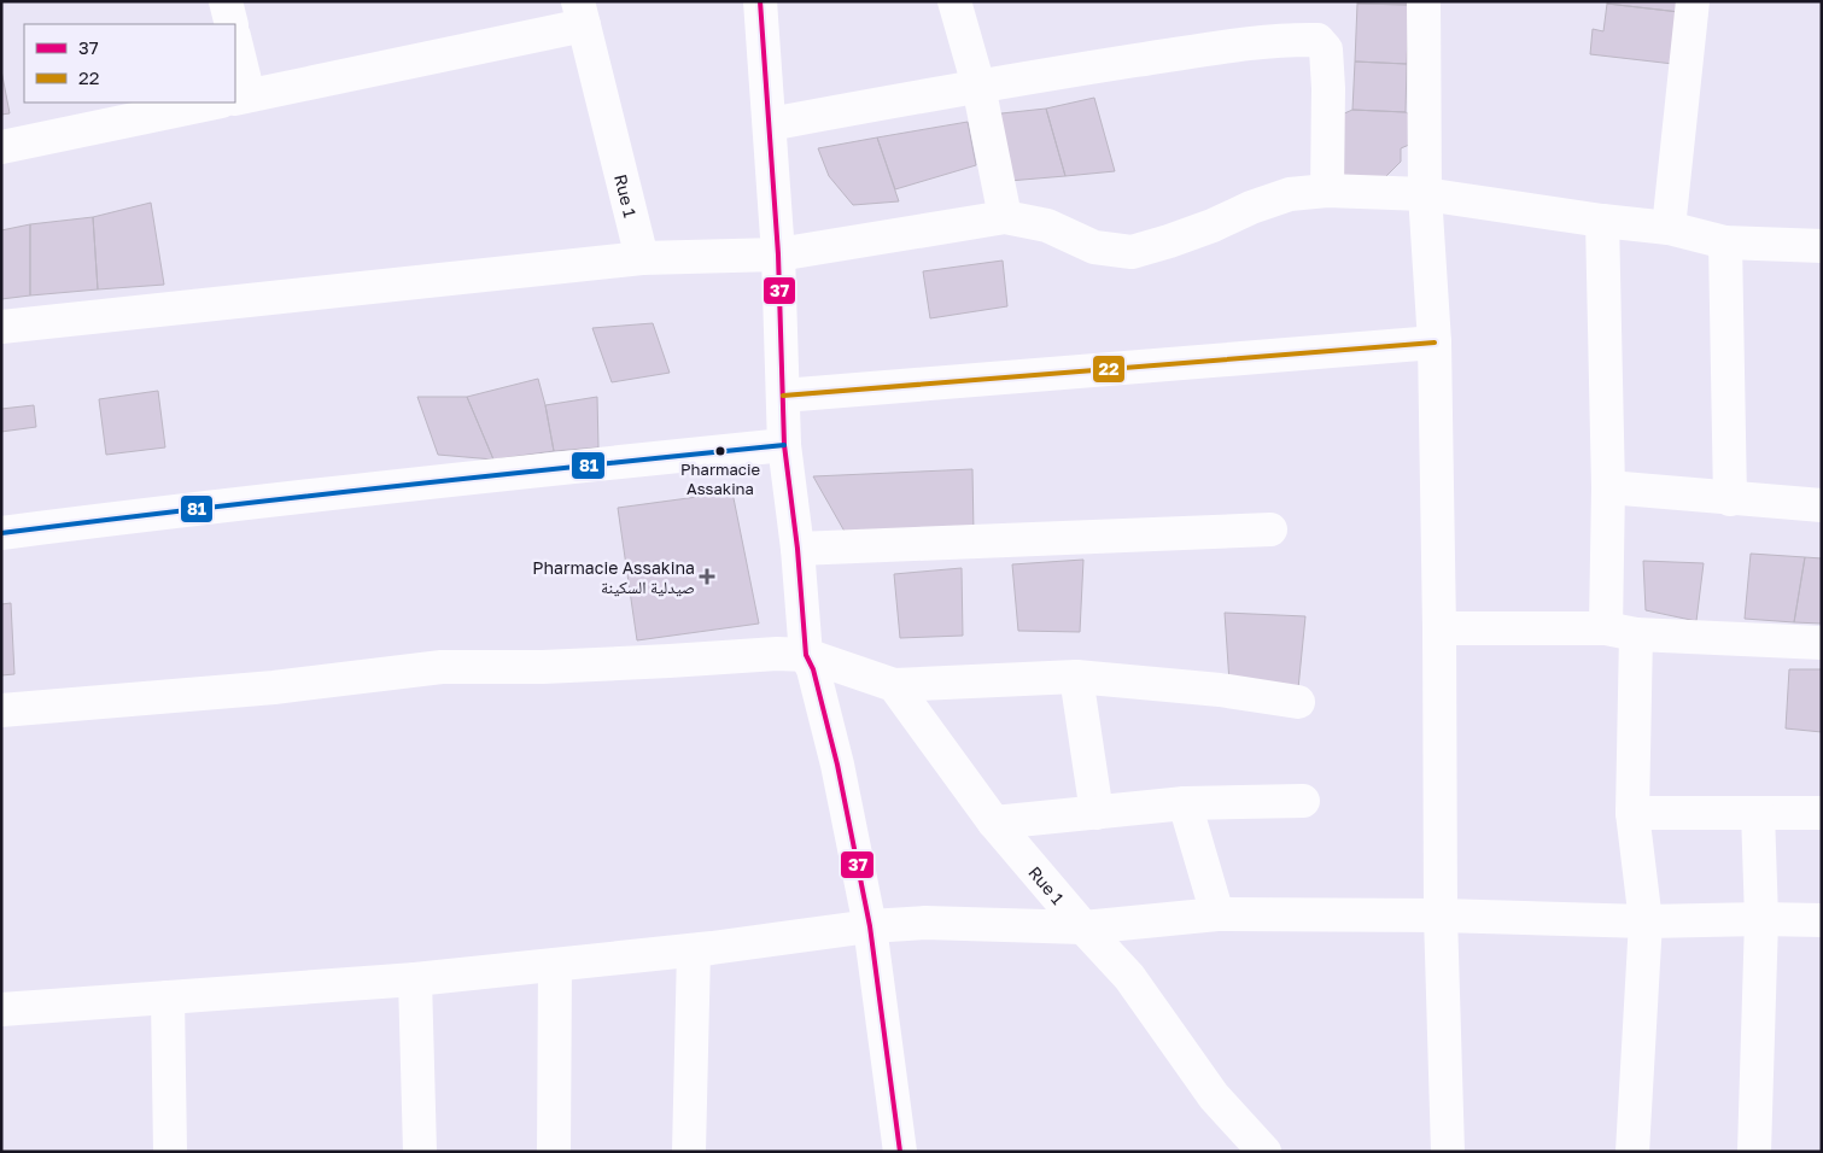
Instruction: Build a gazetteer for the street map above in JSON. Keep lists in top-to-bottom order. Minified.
{"streets":{"street":["Rue 1"]},"places":{"other":["Pharmacie Assakina"],"health":["Pharmacie Assakina صيدلية السكينة"]},"lines":["transit line 37","transit line 22","transit line 81"],"legend":["37","22"]}
